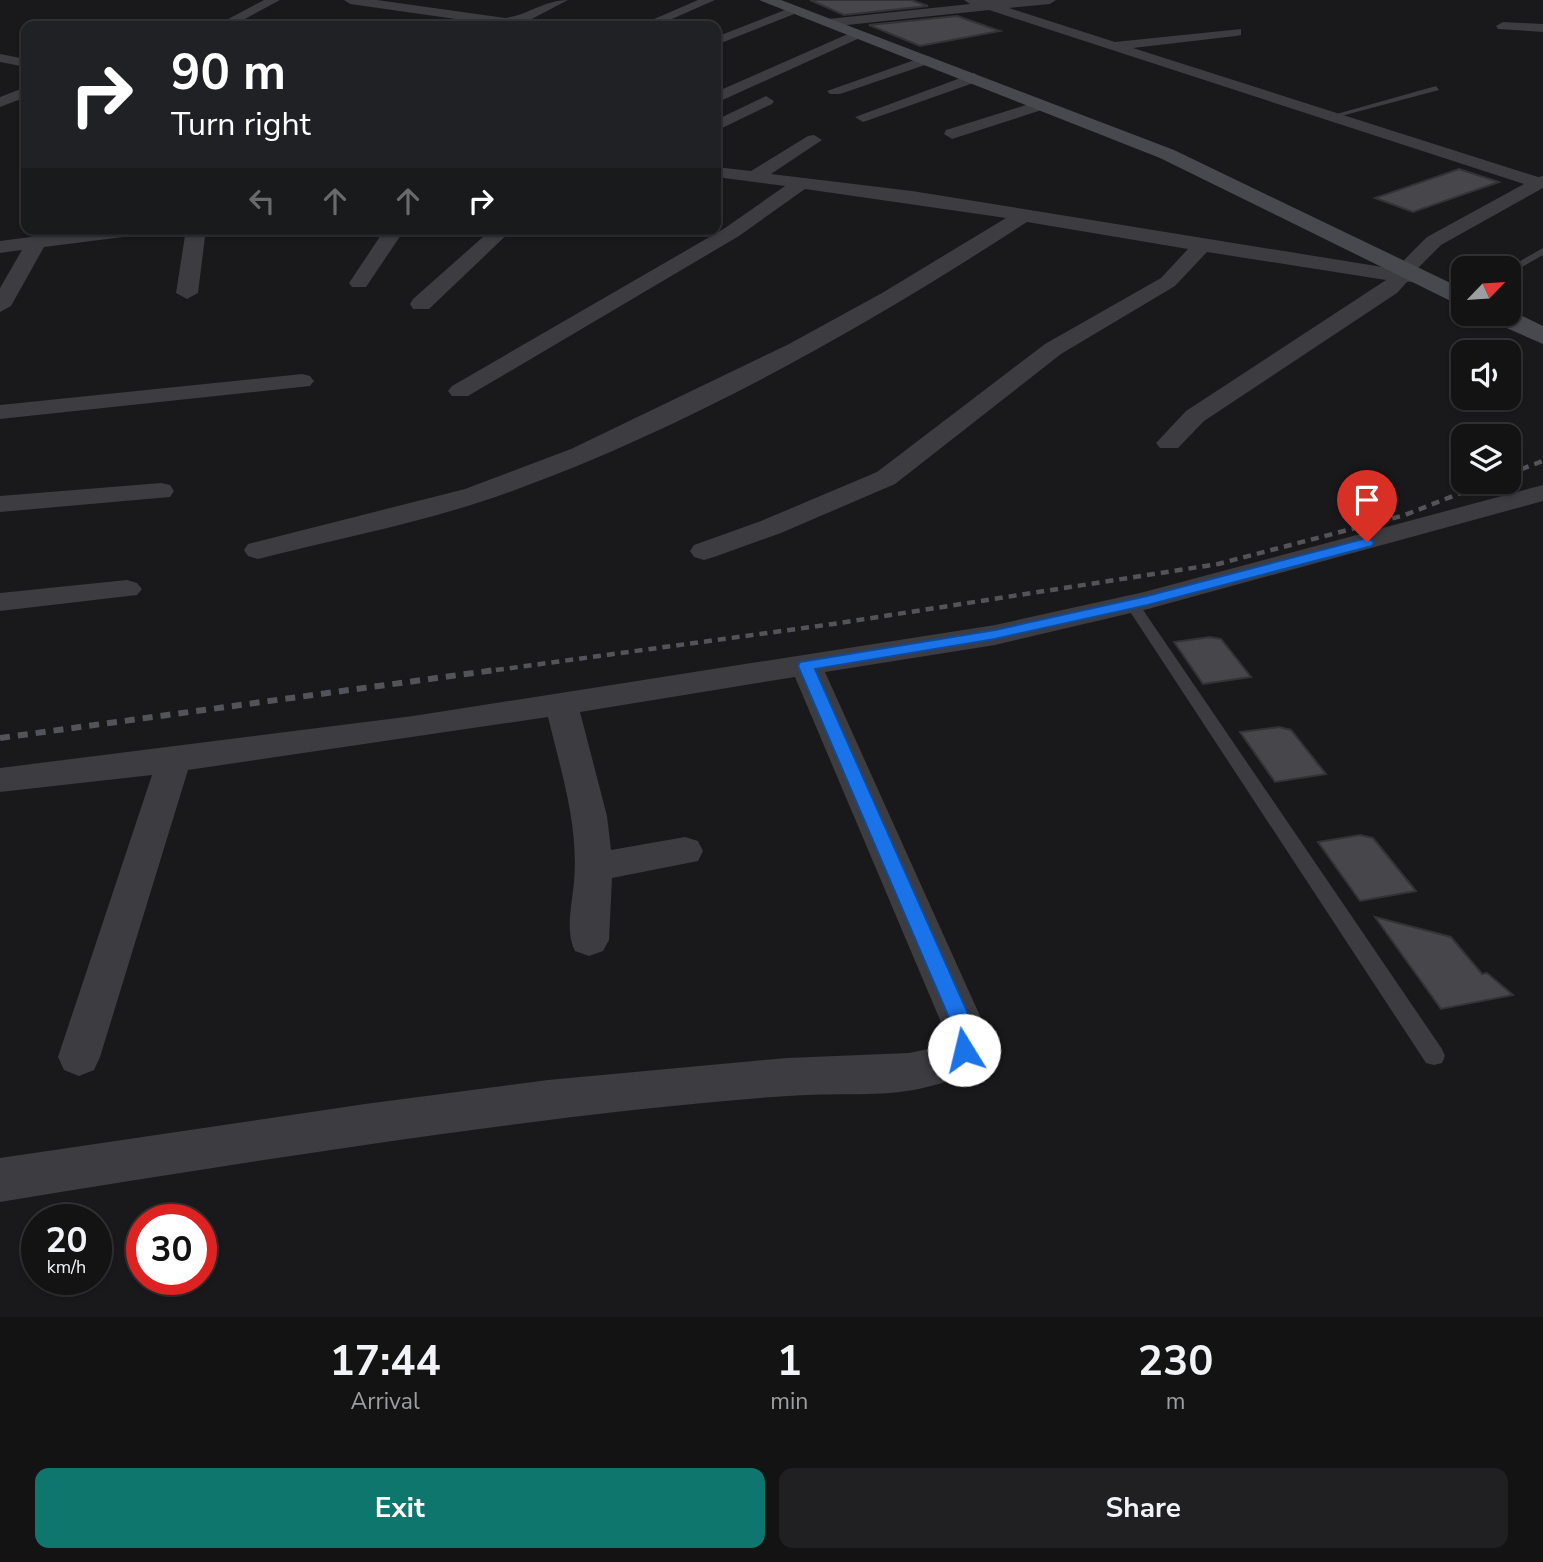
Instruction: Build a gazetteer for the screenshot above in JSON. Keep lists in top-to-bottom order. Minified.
{"north":"top right","page":{"turn":["90 m","Turn right"],"speed":"20 km/h","limit":"30","eta":["17:44","Arrival","1","min","230","m"],"buttons":["Exit","Share"]}}
